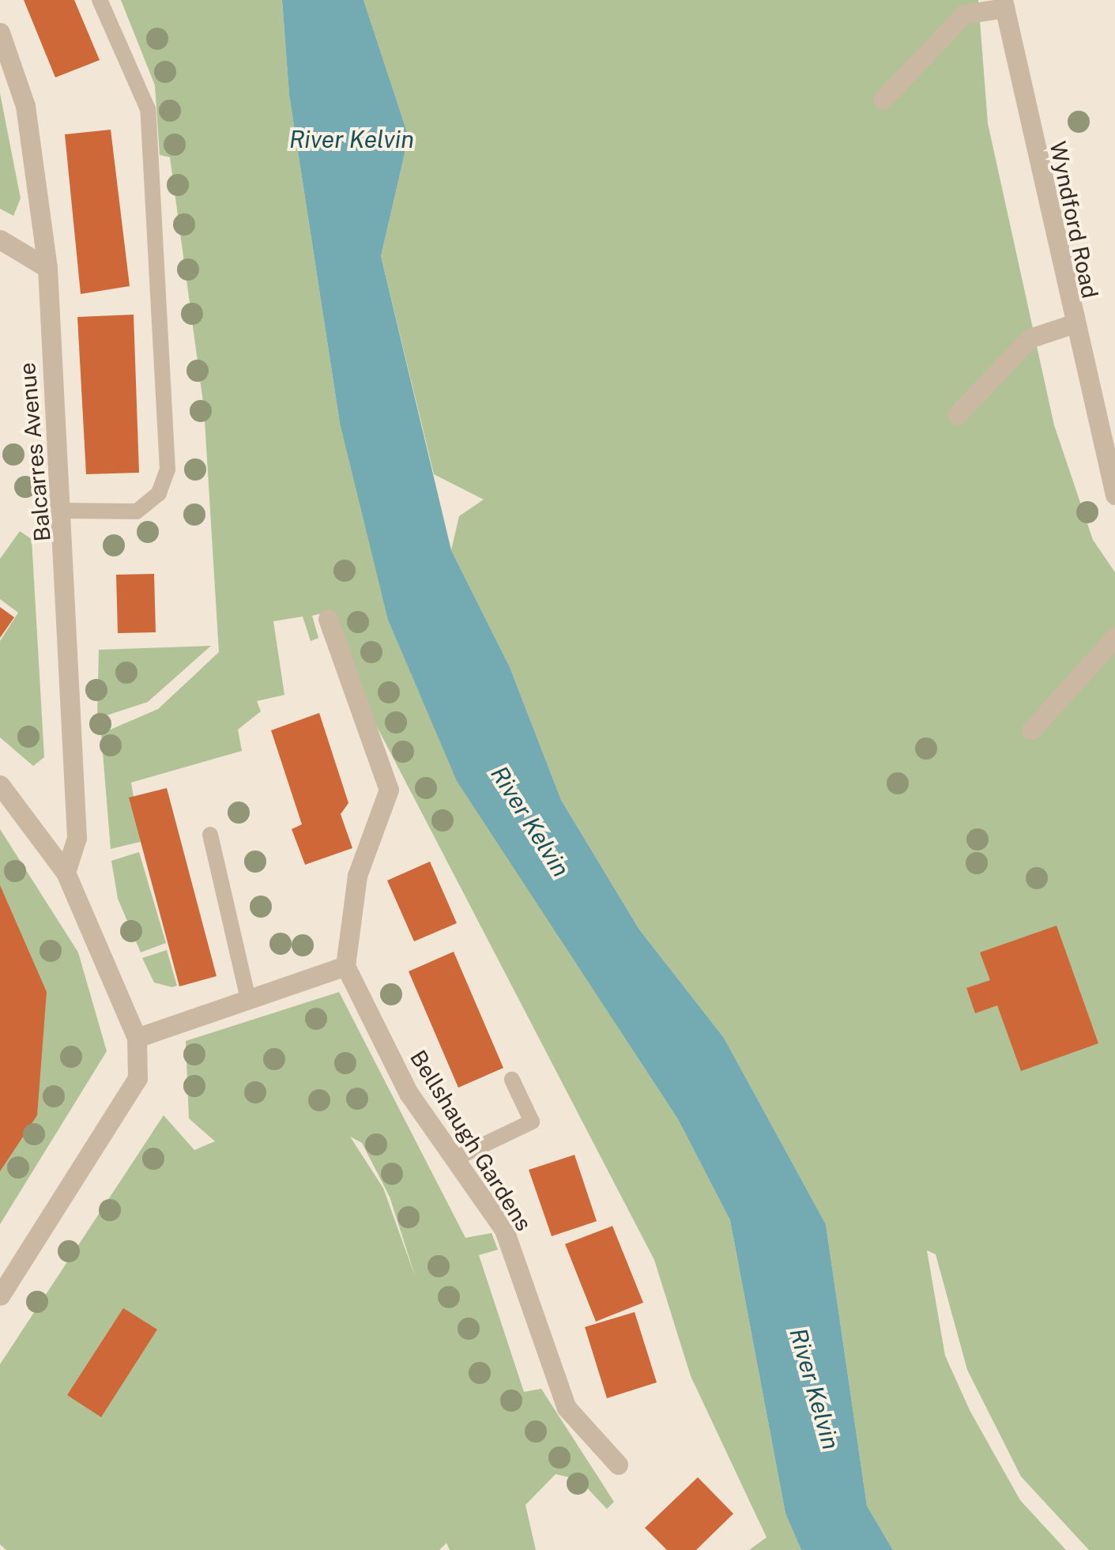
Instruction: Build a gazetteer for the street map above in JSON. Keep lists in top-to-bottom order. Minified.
{"streets":{"street":["Wyndford Road","Balcarres Avenue","Bellshaugh Gardens"]},"water":["River Kelvin"]}
